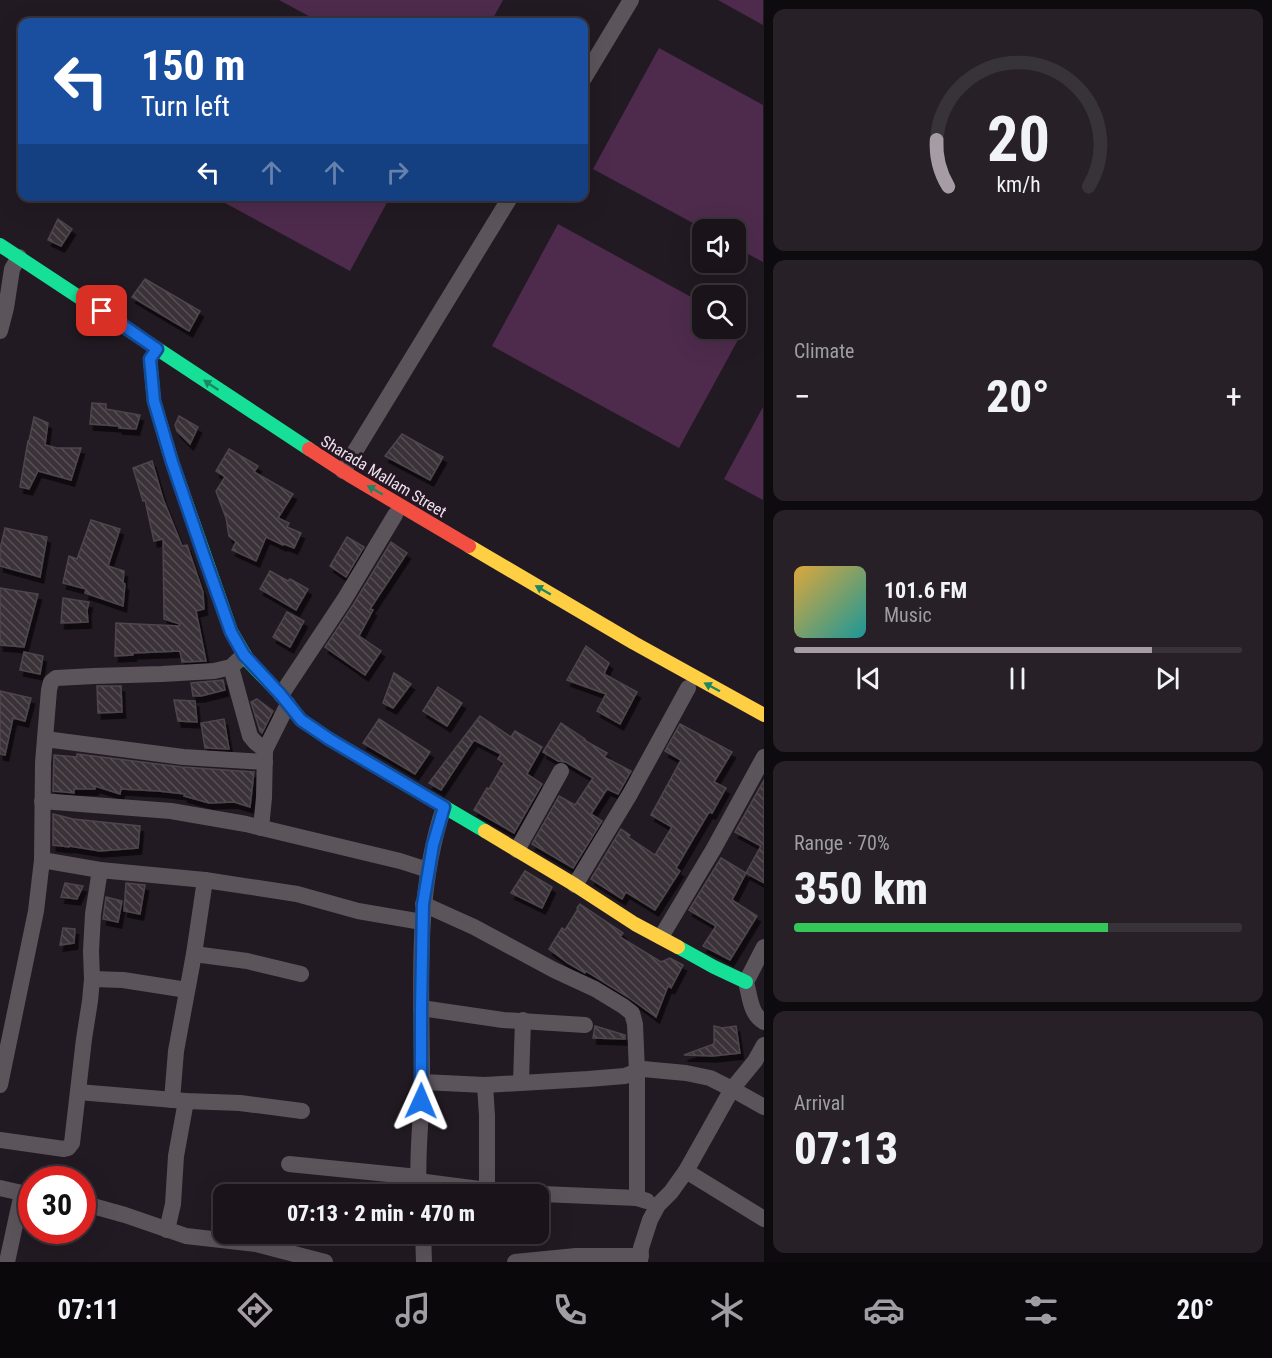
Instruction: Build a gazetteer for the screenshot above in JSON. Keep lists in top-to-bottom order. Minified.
{"streets":{"street":["Sharada Mallam Street"]},"page":{"turn":["150 m","Turn left"],"tile":["Climate",["Range · 70%","350 km"],["Arrival","07:13"]],"heat":["−","20°","+"],"song":["101.6 FM","Music"],"limit":"30","trip":"07:13 · 2 min · 470 m","tabs":["07:11","20°"],"gauge":["20","km/h"]}}
